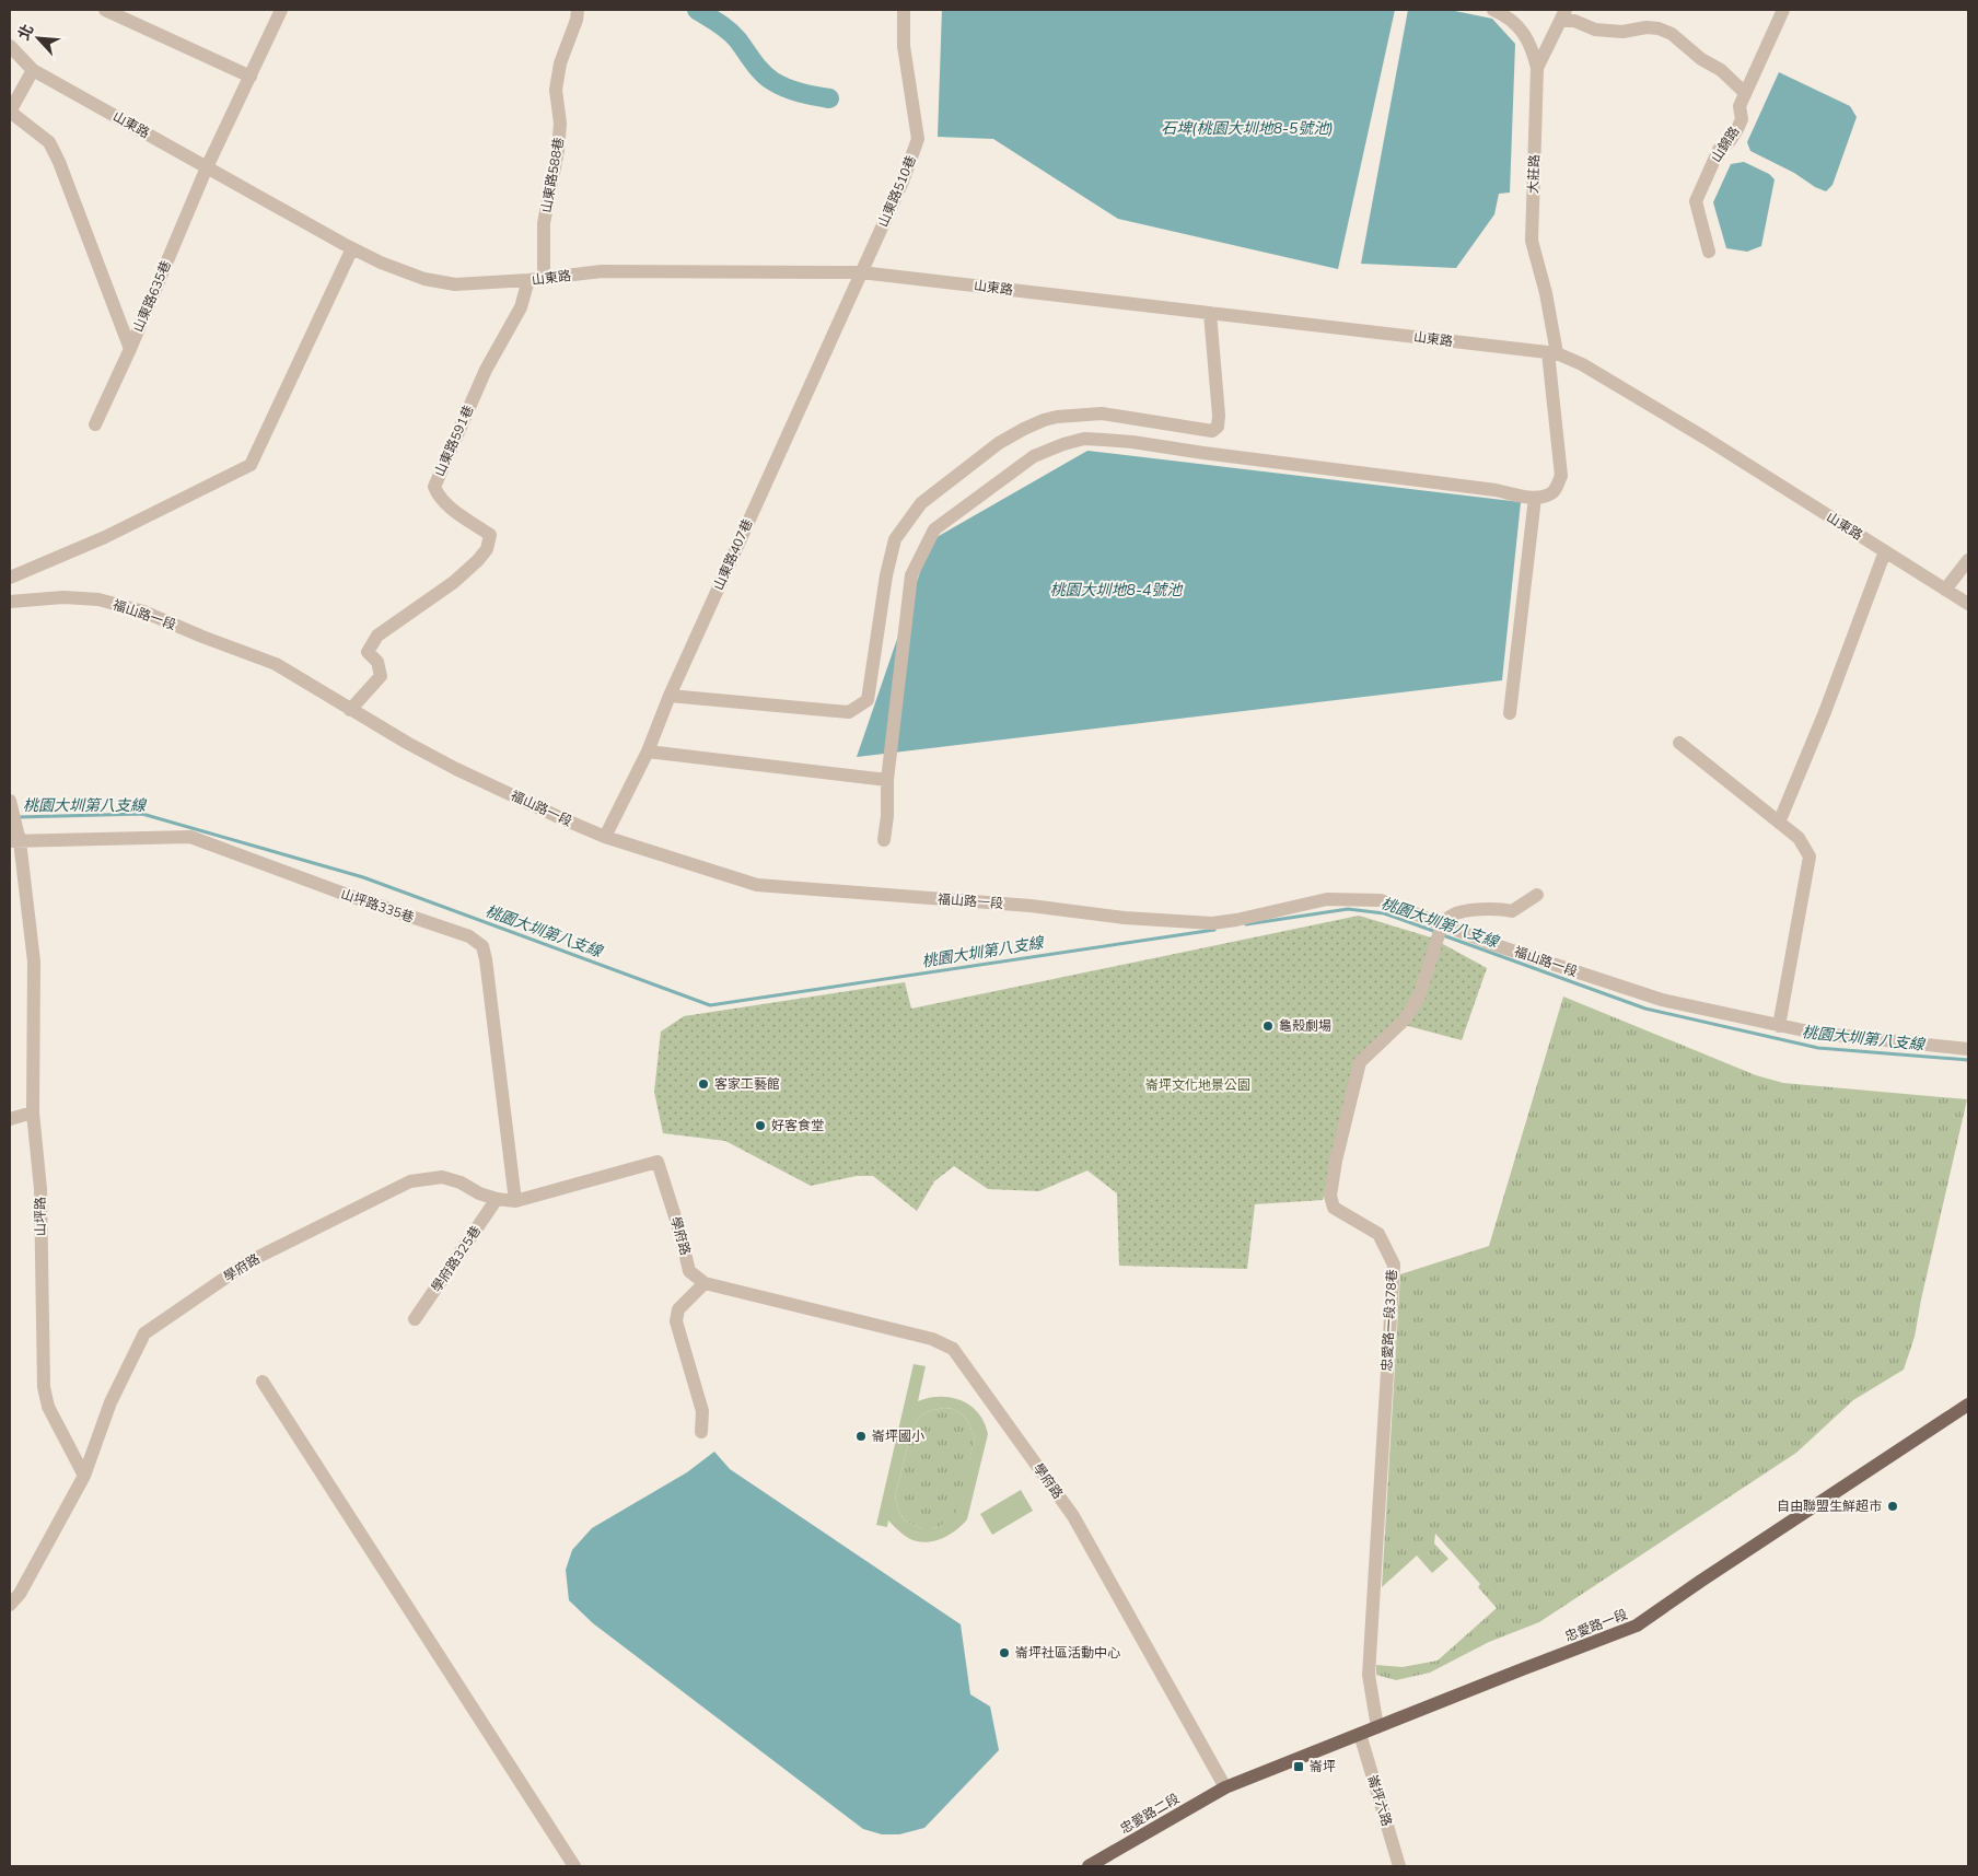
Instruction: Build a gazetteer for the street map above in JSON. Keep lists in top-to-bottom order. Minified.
{"streets":{"main road":["忠愛路一段","忠愛路二段"],"street":["山東路","山錦路","大莊路","山東路588巷","山東路510巷","山東路635巷","山東路591巷","山東路407巷","福山路一段","山坪路335巷","山坪路","學府路","學府路325巷","忠愛路一段378巷","崙坪六路"]},"crossings":[["山東路","大莊路"],["山東路","山東路588巷"],["山東路","山東路510巷"],["山東路","山東路635巷"],["山東路","山東路591巷"],["山東路","山東路407巷"],["山東路510巷","山東路407巷"],["山東路591巷","福山路一段"],["山東路407巷","福山路一段"],["福山路一段","忠愛路一段378巷"],["山坪路335巷","山坪路"],["山坪路335巷","學府路"],["山坪路","學府路"],["學府路","學府路325巷"],["學府路","忠愛路一段"],["學府路","忠愛路二段"],["忠愛路一段378巷","忠愛路一段"],["忠愛路一段","崙坪六路"],["忠愛路一段","忠愛路二段"]],"water":["石埤(桃園大圳地8-5號池)","桃園大圳地8-4號池","桃園大圳第八支線"],"parks":["崙坪文化地景公園"],"places":{"other":["龜殼劇場","客家工藝館","好客食堂","崙坪國小","自由聯盟生鮮超市","崙坪社區活動中心"],"transit":["崙坪"]},"north":"top left"}
